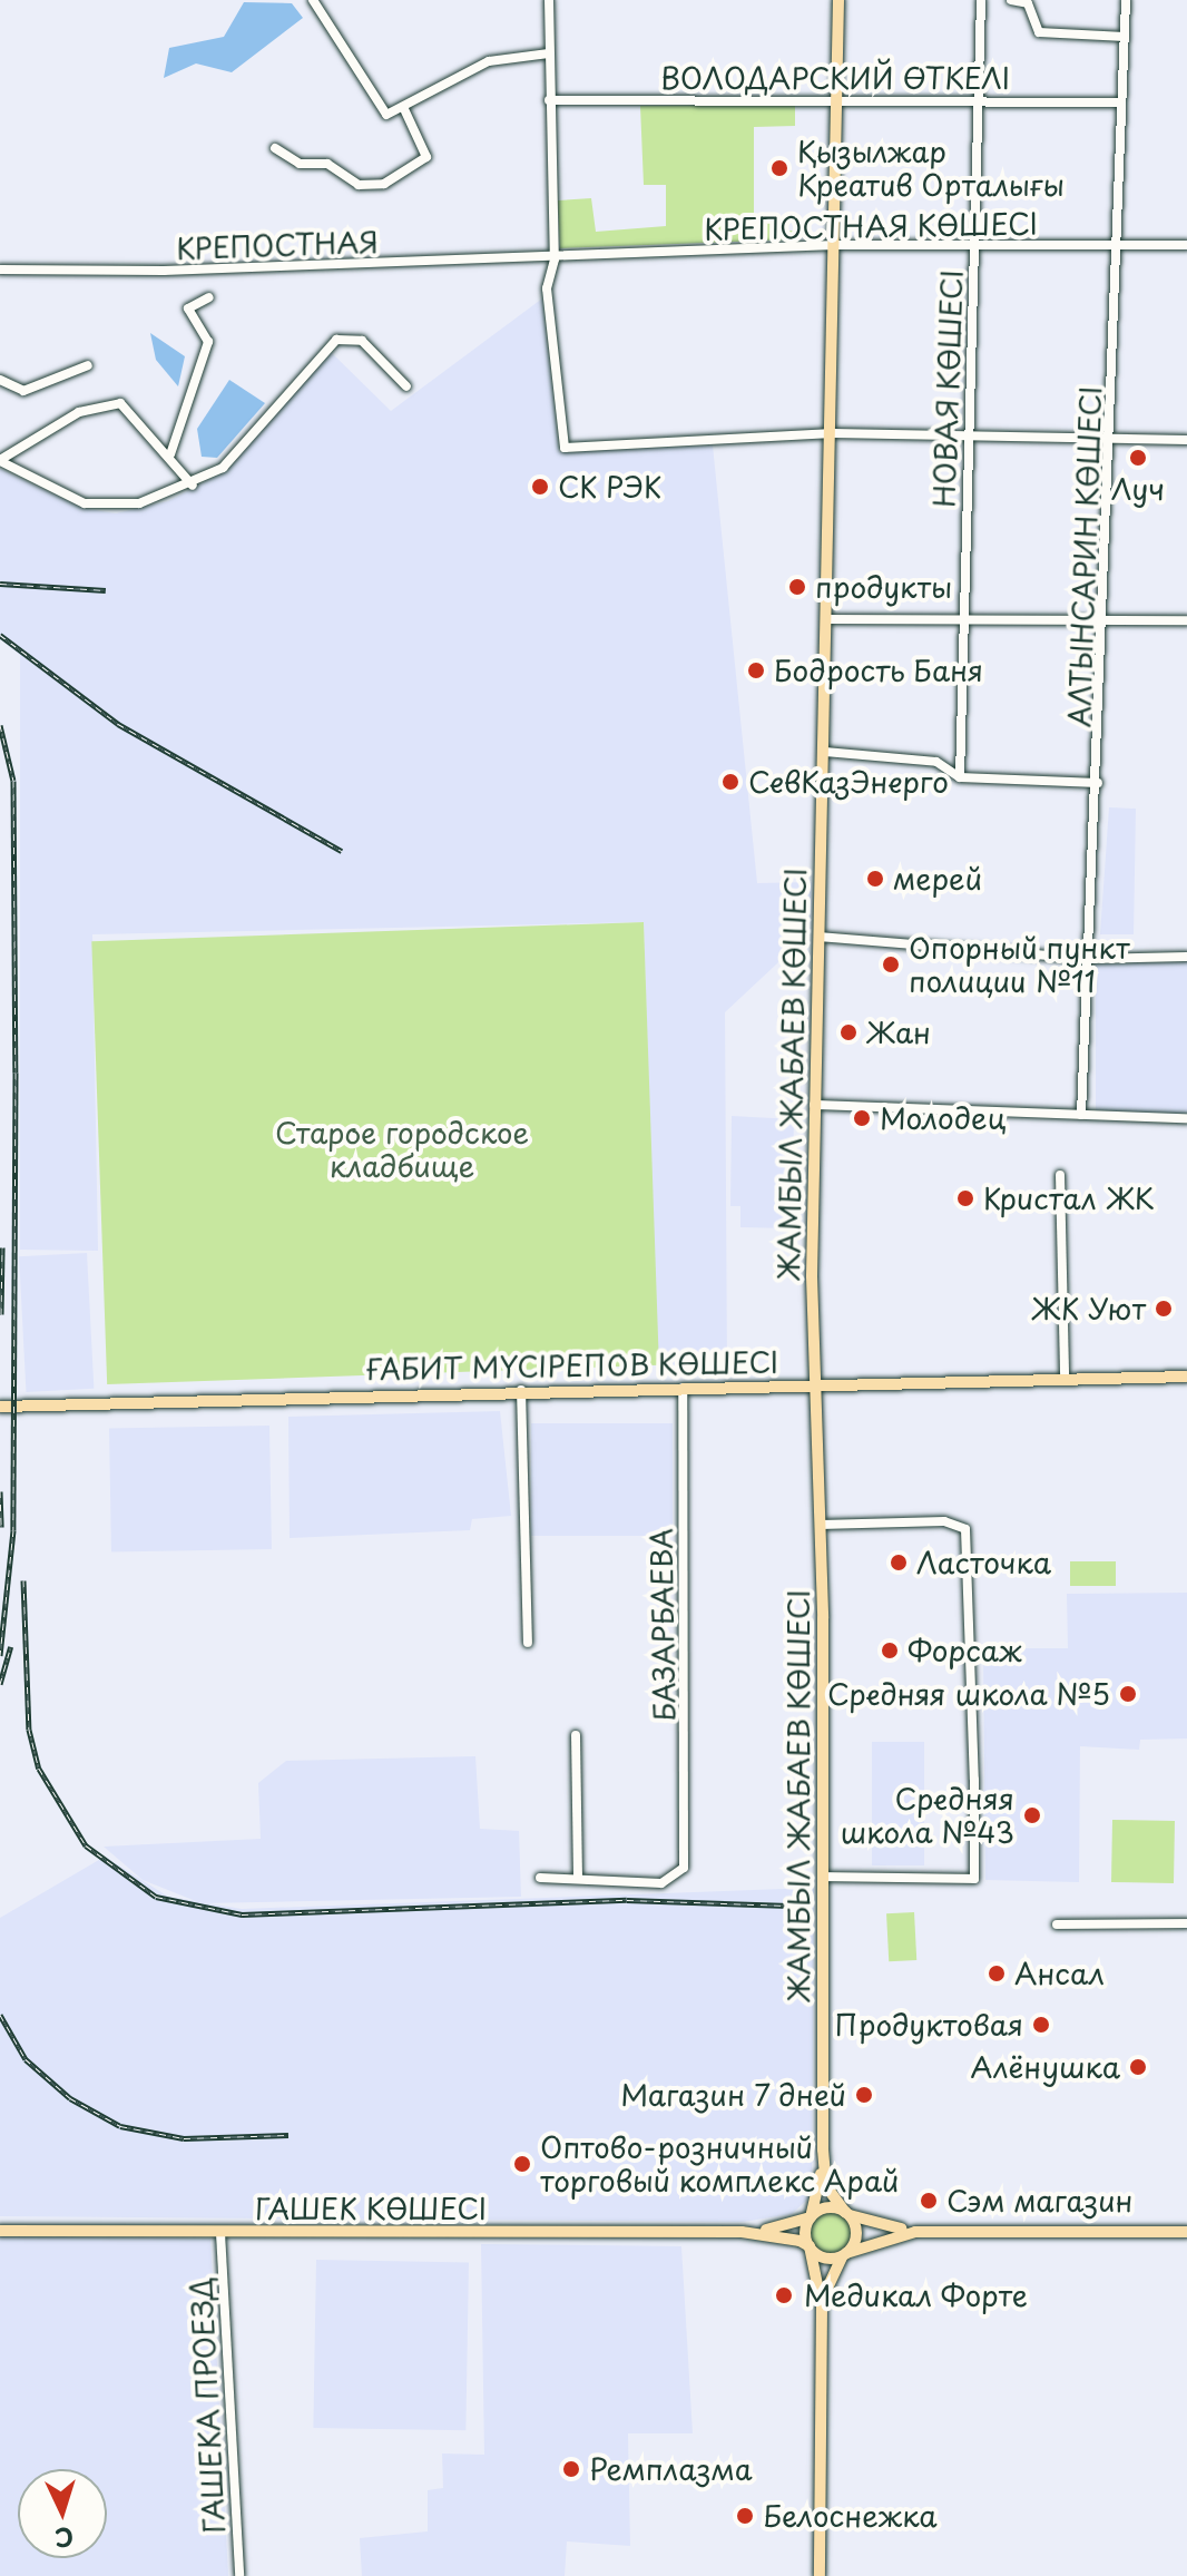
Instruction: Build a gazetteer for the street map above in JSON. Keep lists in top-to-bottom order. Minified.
{"streets":{"main road":["ЖАМБЫЛ ЖАБАЕВ КӨШЕСІ","ҒАБИТ МҮСІРЕПОВ КӨШЕСІ","ГАШЕК КӨШЕСІ"],"street":["ВОЛОДАРСКИЙ ӨТКЕЛІ","КРЕПОСТНАЯ КӨШЕСІ","КРЕПОСТНАЯ","НОВАЯ КӨШЕСІ","АЛТЫНСАРИН КӨШЕСІ","БАЗАРБАЕВА","ГАШЕКА ПРОЕЗД"]},"crossings":[["ВОЛОДАРСКИЙ ӨТКЕЛІ","НОВАЯ КӨШЕСІ"],["ВОЛОДАРСКИЙ ӨТКЕЛІ","АЛТЫНСАРИН КӨШЕСІ"],["ВОЛОДАРСКИЙ ӨТКЕЛІ","ЖАМБЫЛ ЖАБАЕВ КӨШЕСІ"],["КРЕПОСТНАЯ КӨШЕСІ","КРЕПОСТНАЯ"],["КРЕПОСТНАЯ КӨШЕСІ","НОВАЯ КӨШЕСІ"],["КРЕПОСТНАЯ КӨШЕСІ","АЛТЫНСАРИН КӨШЕСІ"],["КРЕПОСТНАЯ КӨШЕСІ","ЖАМБЫЛ ЖАБАЕВ КӨШЕСІ"],["ЖАМБЫЛ ЖАБАЕВ КӨШЕСІ","ҒАБИТ МҮСІРЕПОВ КӨШЕСІ"],["ҒАБИТ МҮСІРЕПОВ КӨШЕСІ","БАЗАРБАЕВА"],["ГАШЕК КӨШЕСІ","ГАШЕКА ПРОЕЗД"]],"parks":["Старое городское кладбище"],"places":["Қызылжар Креатив Орталығы","Луч","СК РЭК","продукты","Бодрость Баня","СевКазЭнерго","мерей","Опорный пункт полиции №11","Жан","Молодец","Кристал ЖК","ЖК Уют","Ласточка","Форсаж","Средняя школа №5","Средняя школа №43","Ансал","Продуктовая","Алёнушка","Магазин 7 дней","Оптово-розничный торговый комплекс Арай","Сэм магазин","Медикал Форте","Ремплазма","Белоснежка"],"north":"bottom"}
